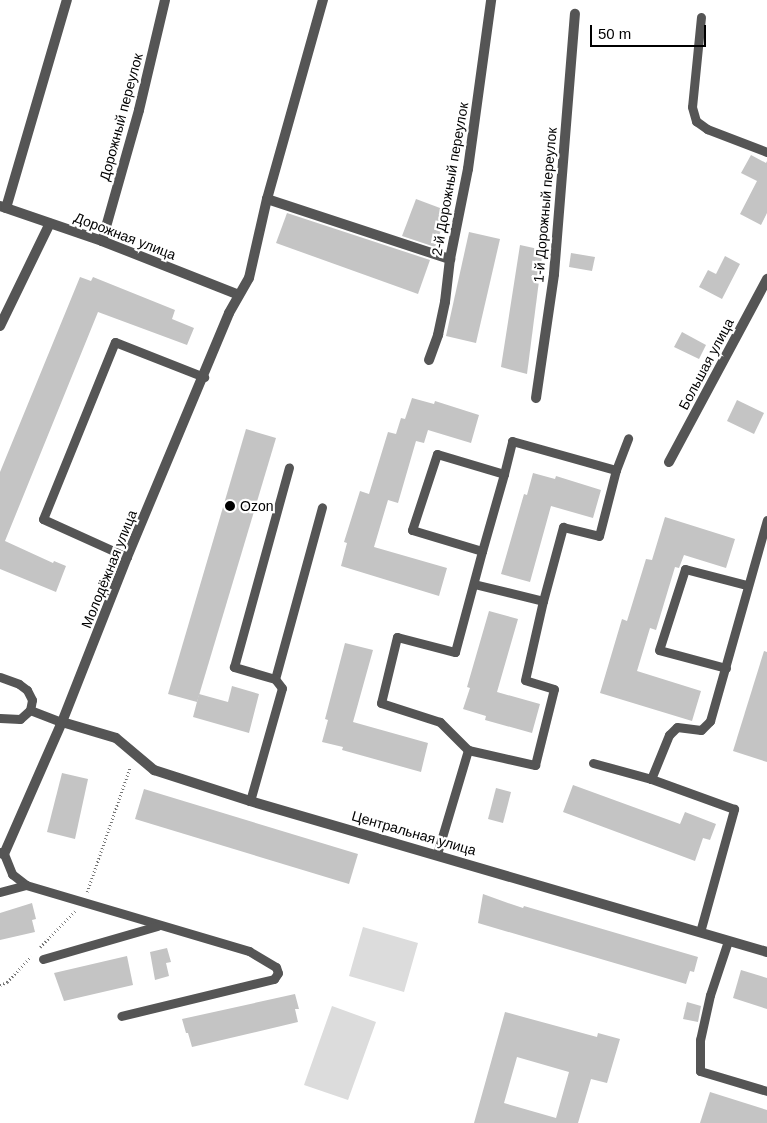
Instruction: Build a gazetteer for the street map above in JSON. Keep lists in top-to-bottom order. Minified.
{"streets":{"street":["Дорожный переулок","2-й Дорожный переулок","1-й Дорожный переулок","Дорожная улица","Большая улица","Молодёжная улица","Центральная улица"]},"crossings":[["Дорожный переулок","Дорожная улица"],["Дорожная улица","Молодёжная улица"],["Молодёжная улица","Центральная улица"]],"places":["Ozon"],"scale_bar":"50 m"}
